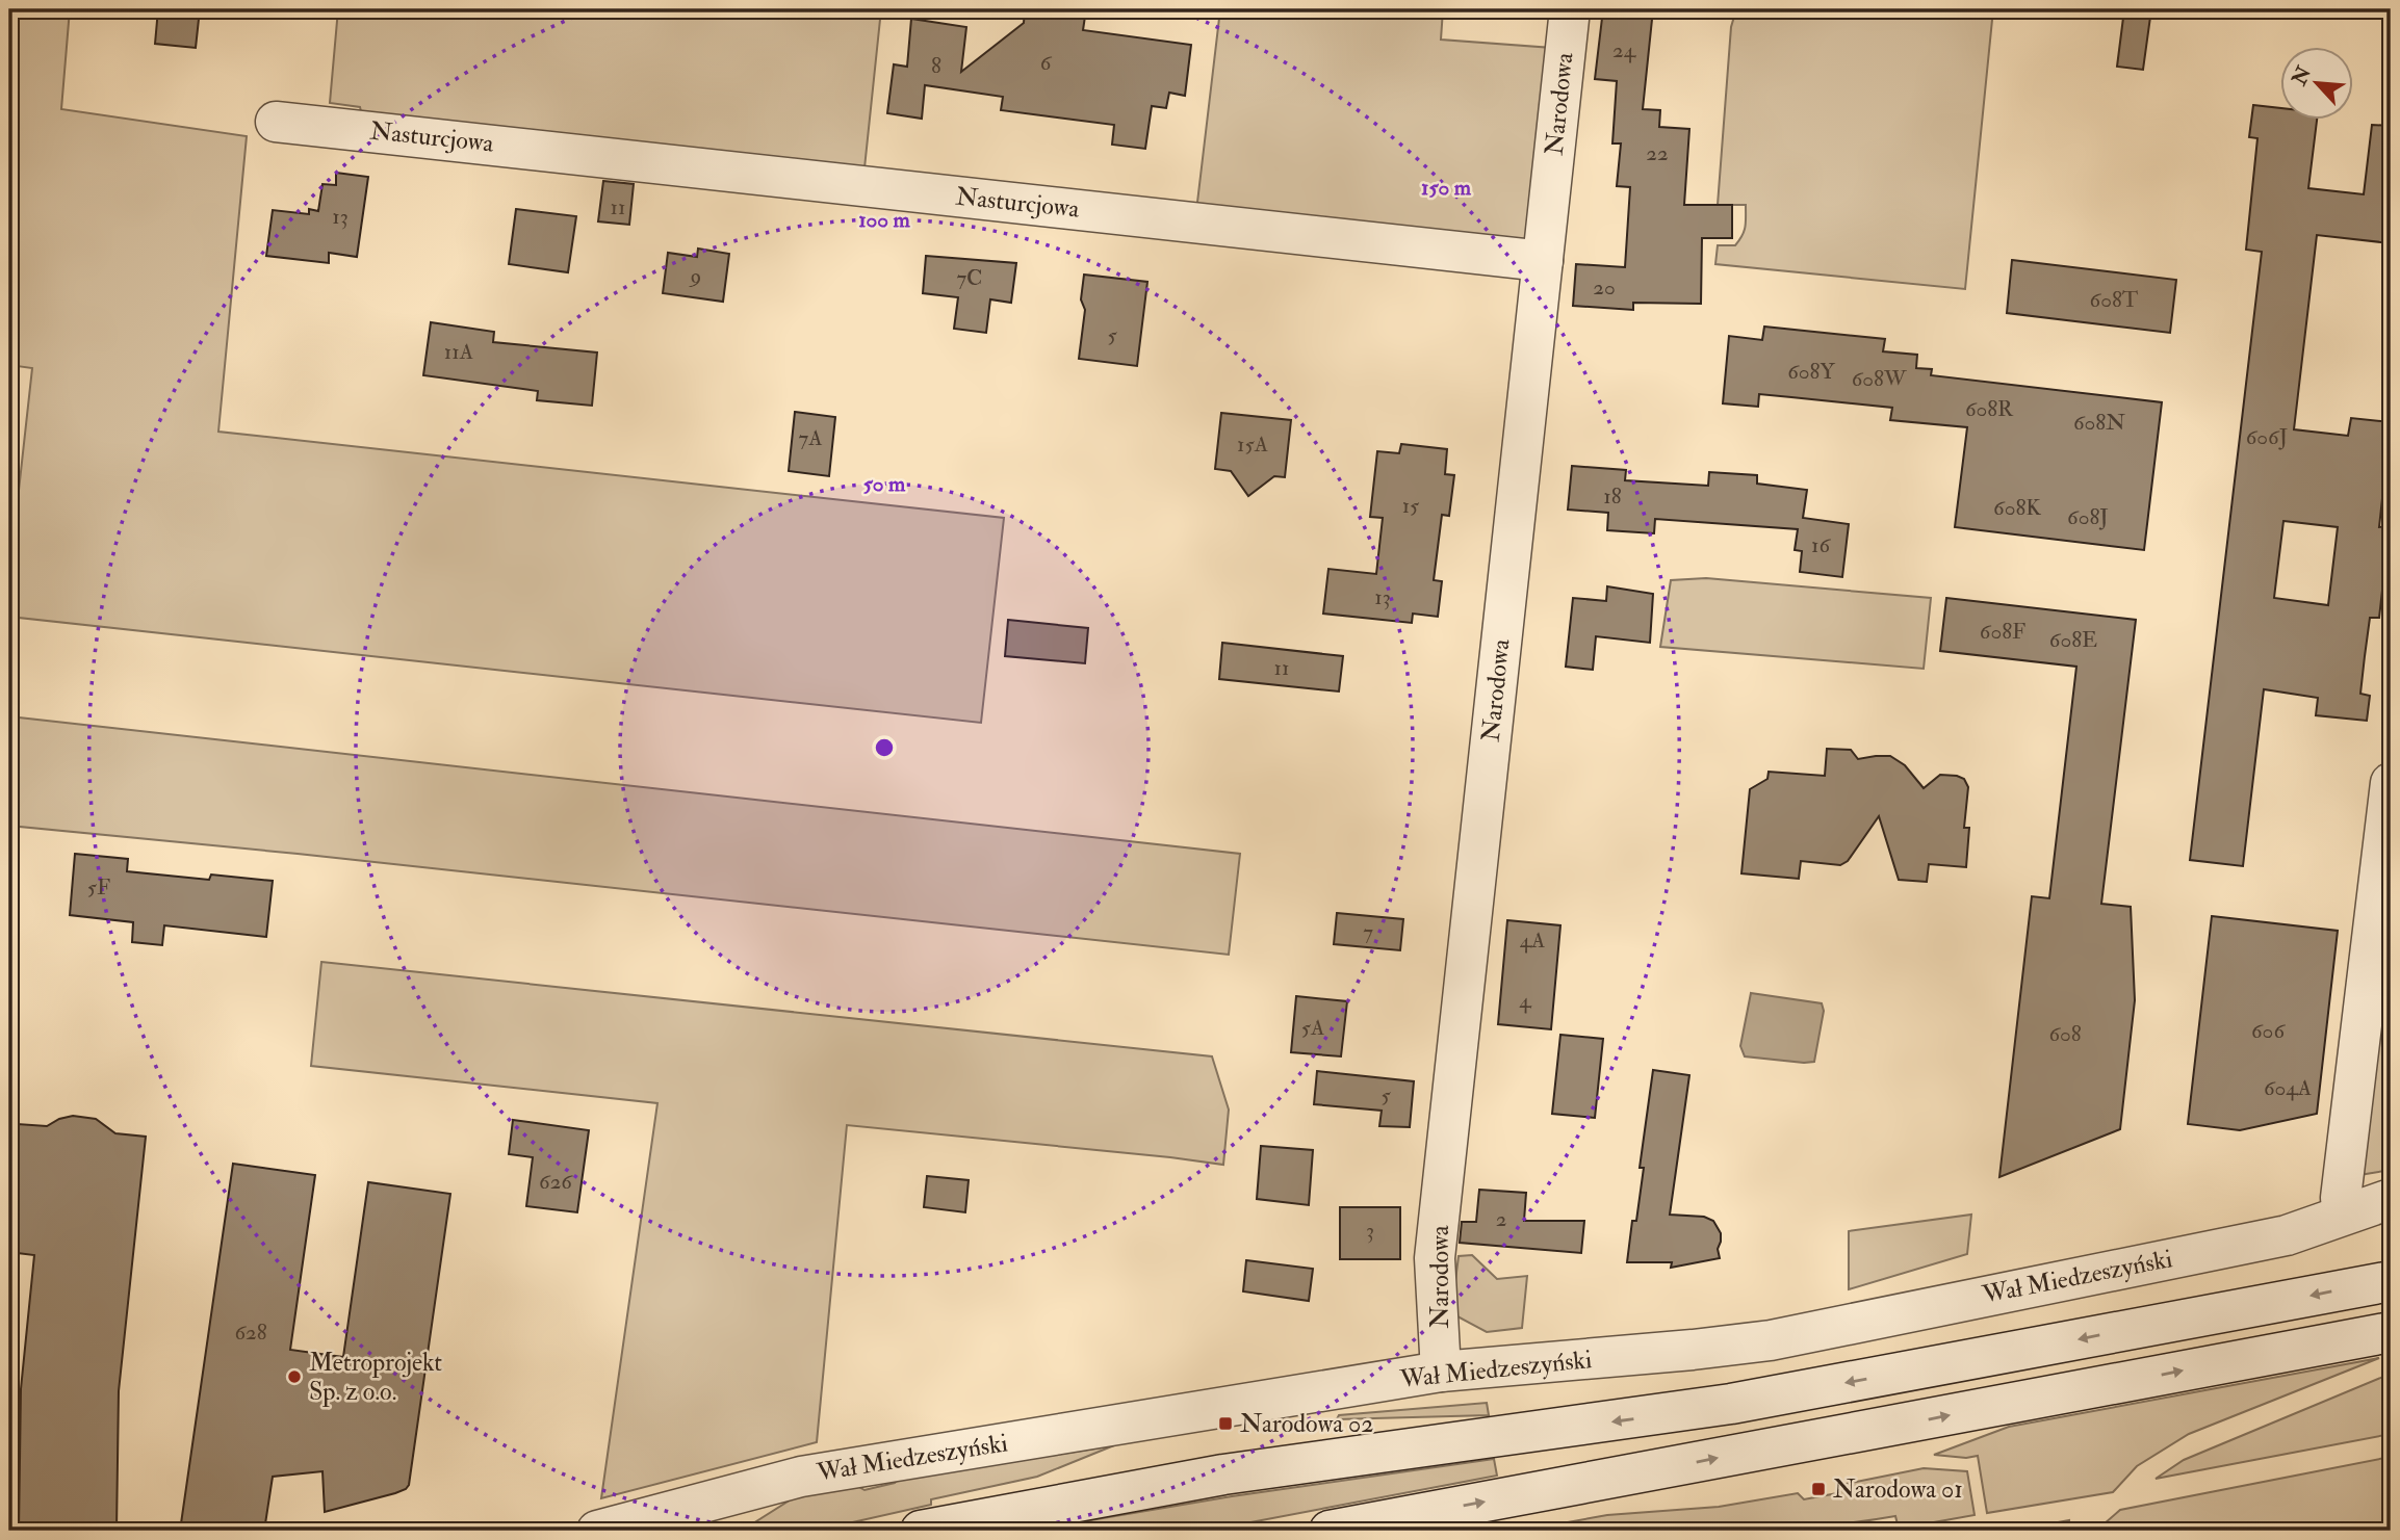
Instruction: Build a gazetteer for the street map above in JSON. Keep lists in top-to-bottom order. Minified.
{"streets":{"street":["Narodowa","Nasturcjowa","Wał Miedzeszyński"]},"crossings":[["Narodowa","Nasturcjowa"],["Narodowa","Wał Miedzeszyński"]],"places":{"other":["Metroprojekt Sp. z o.o."],"transit":["Narodowa 02","Narodowa 01"]},"house_numbers":["24","6","8","22","11","13","9","7C","20","608T","5","11A","608Y","608W","608R","608N","606J","7A","15A","18","15","608K","608J","16","13","608F","608E","11","5F","7","4A","4","5A","606","608","604A","5","626","2","3","628"],"north":"top left","rings":["150 m","100 m","50 m"]}
